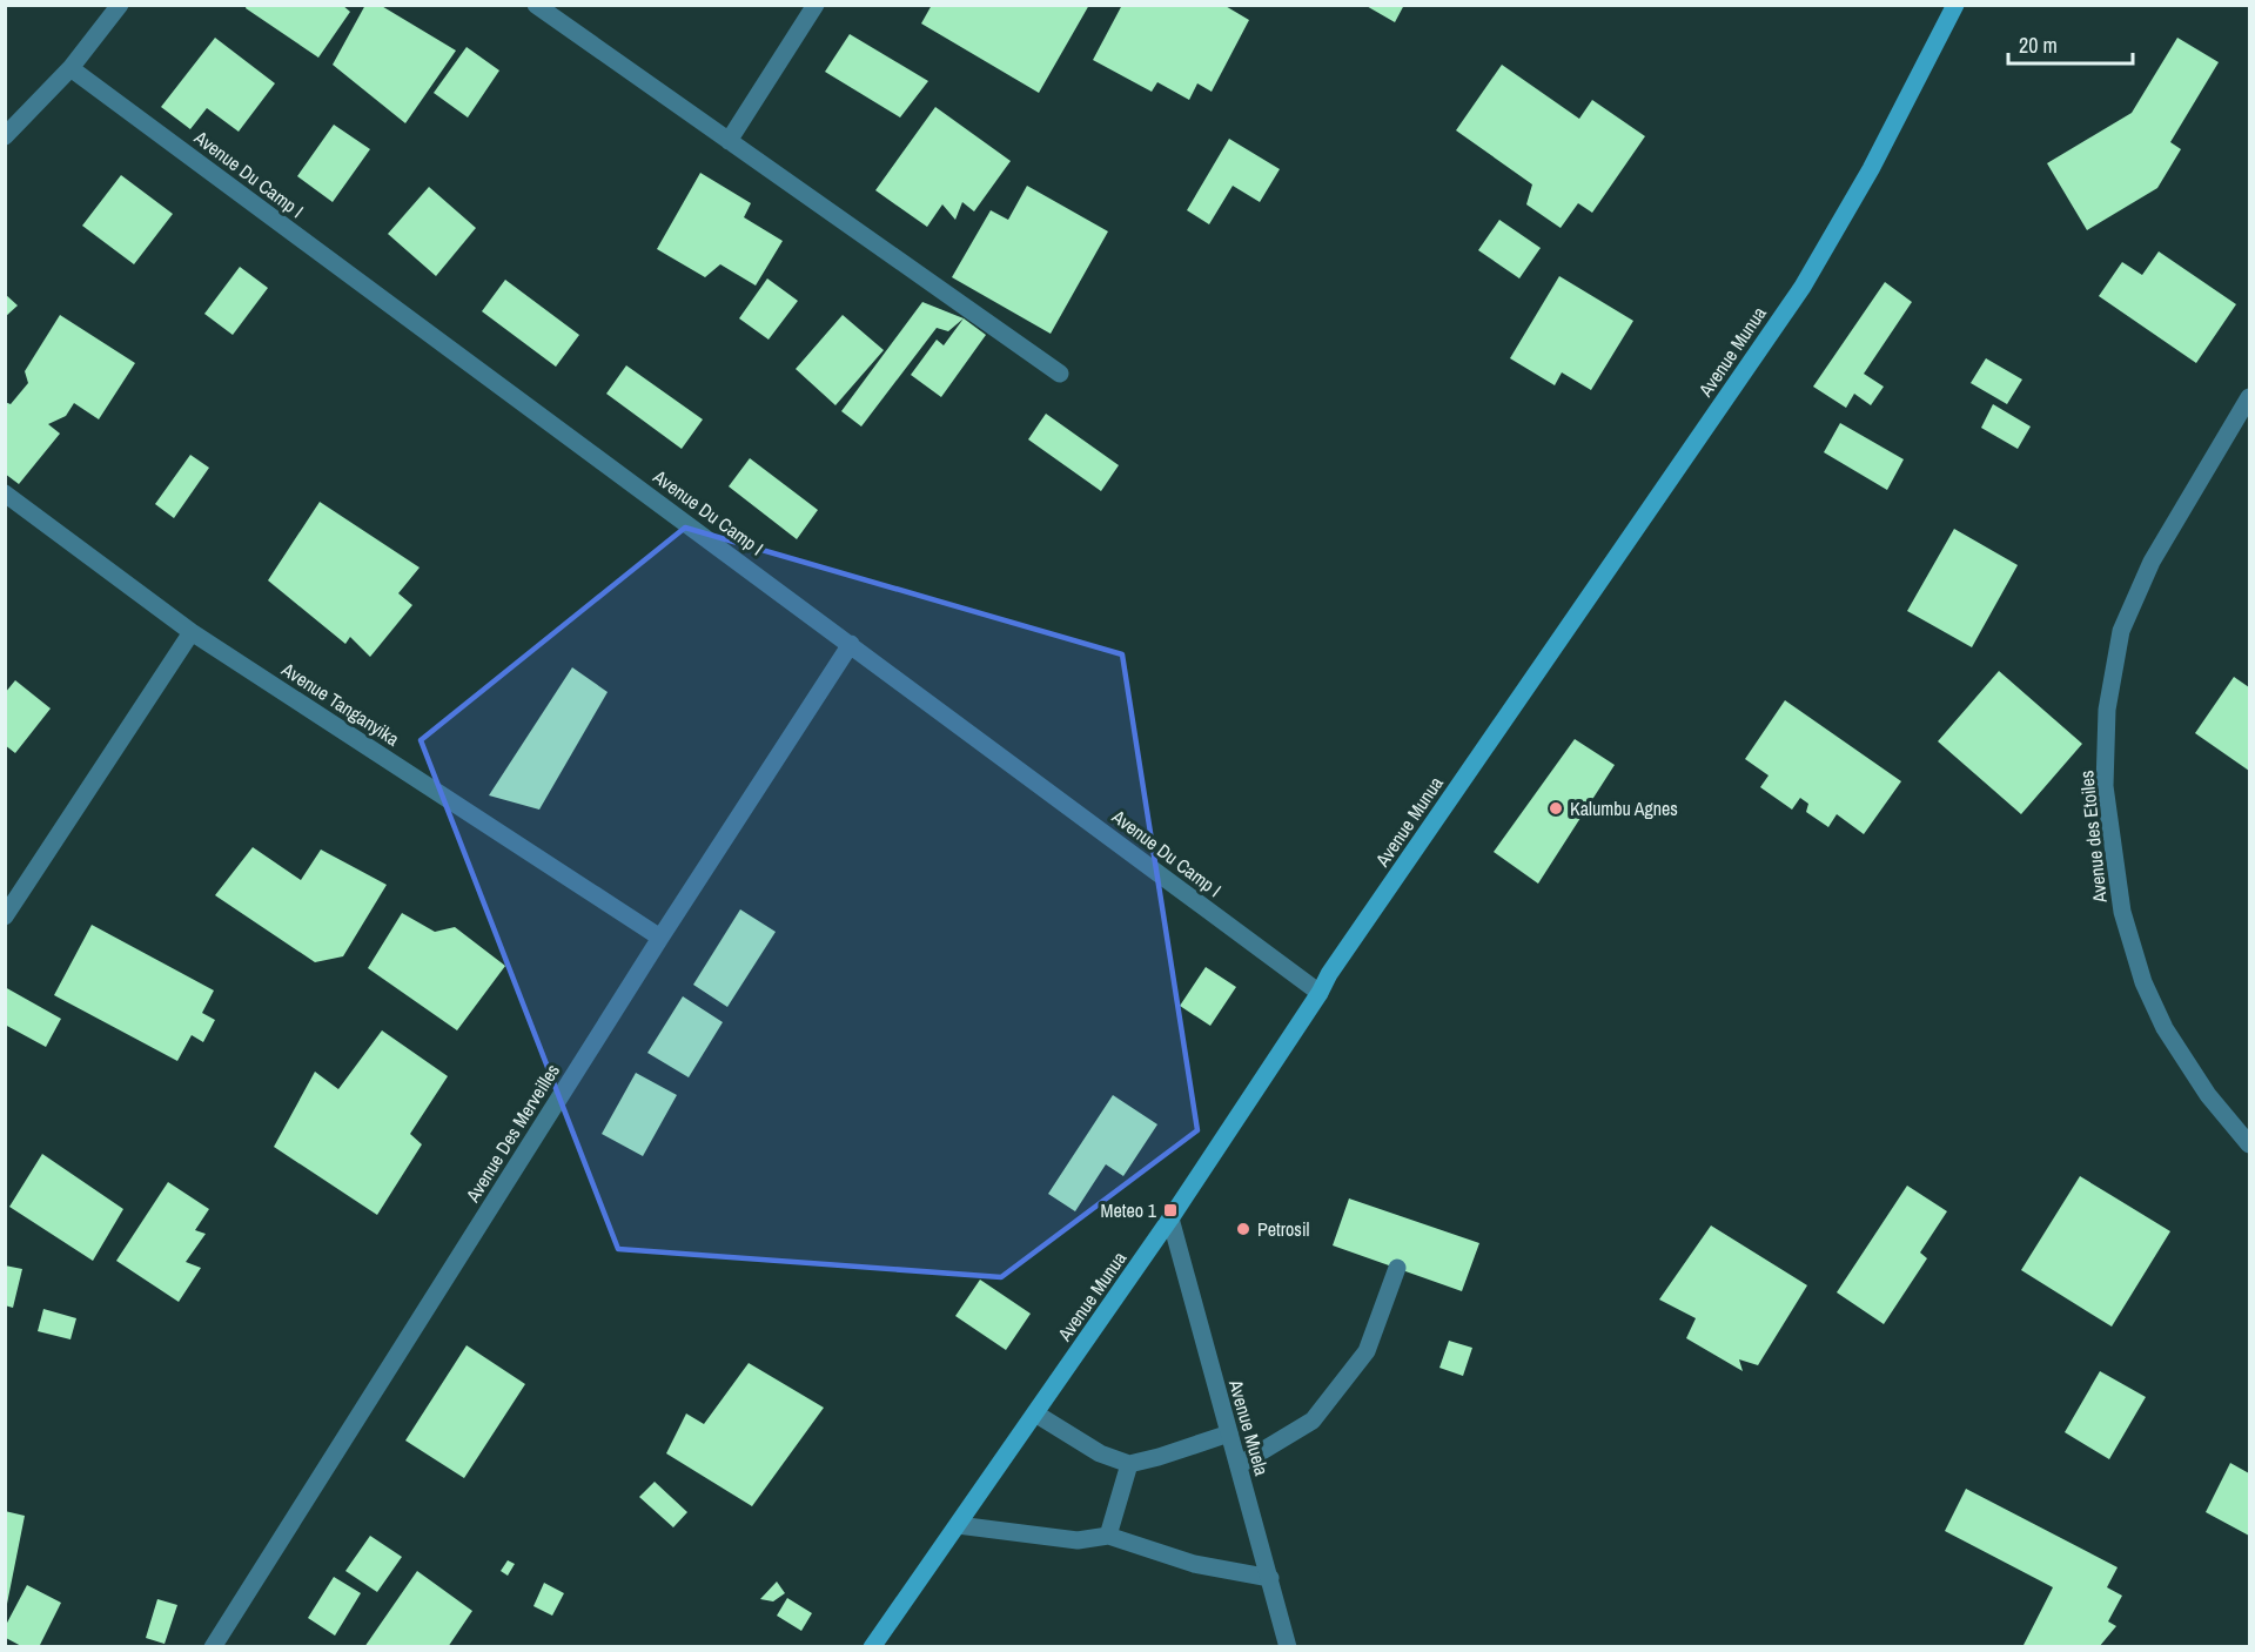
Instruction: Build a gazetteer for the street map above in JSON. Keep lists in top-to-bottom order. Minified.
{"streets":{"main road":["Avenue Munua"],"street":["Avenue Du Camp I","Avenue Tanganyika","Avenue des Etoiles","Avenue Des Merveilles","Avenue Muela"]},"crossings":[["Avenue Du Camp I","Avenue Munua"],["Avenue Du Camp I","Avenue Des Merveilles"],["Avenue Munua","Avenue Muela"],["Avenue Tanganyika","Avenue Des Merveilles"]],"places":{"other":["Kalumbu Agnes","Petrosil"],"transit":["Meteo 1"]},"scale_bar":"20 m"}
